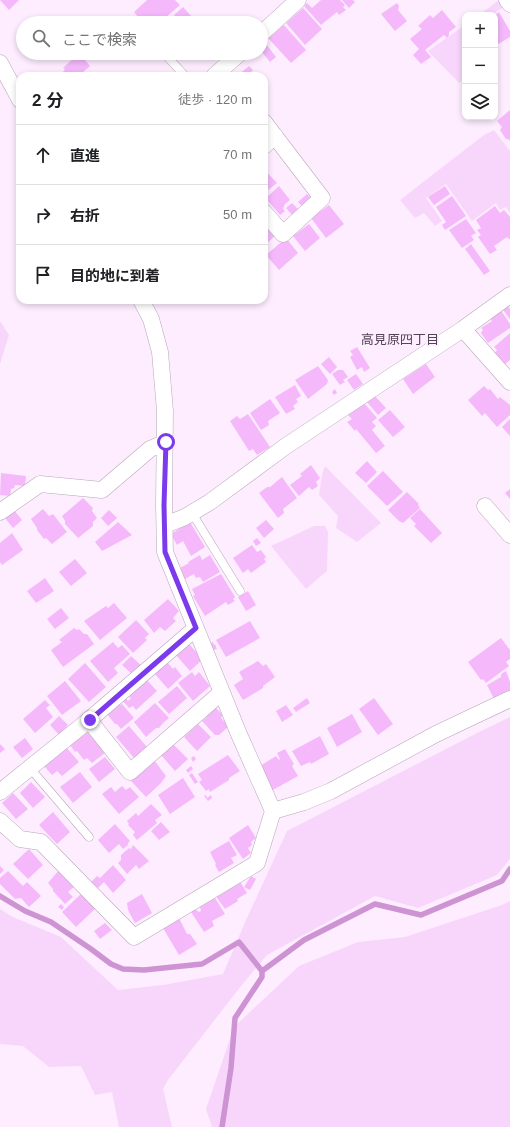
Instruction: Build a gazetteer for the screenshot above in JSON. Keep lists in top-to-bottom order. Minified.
{"districts":["高見原四丁目"],"page":{"map_buttons":["+","−"],"search":"ここで検索","heading":["2 分","徒歩 · 120 m"],"list":[["直進","70 m"],["右折","50 m"],"目的地に到着"]}}
